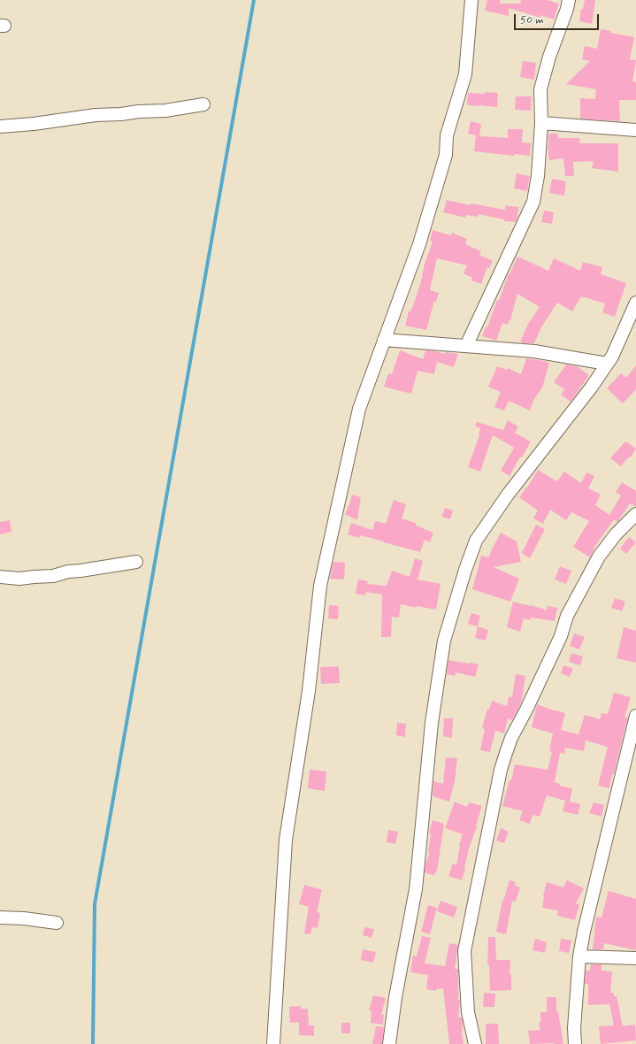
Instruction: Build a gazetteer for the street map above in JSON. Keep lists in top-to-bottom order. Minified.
{"scale_bar":"50 m"}
